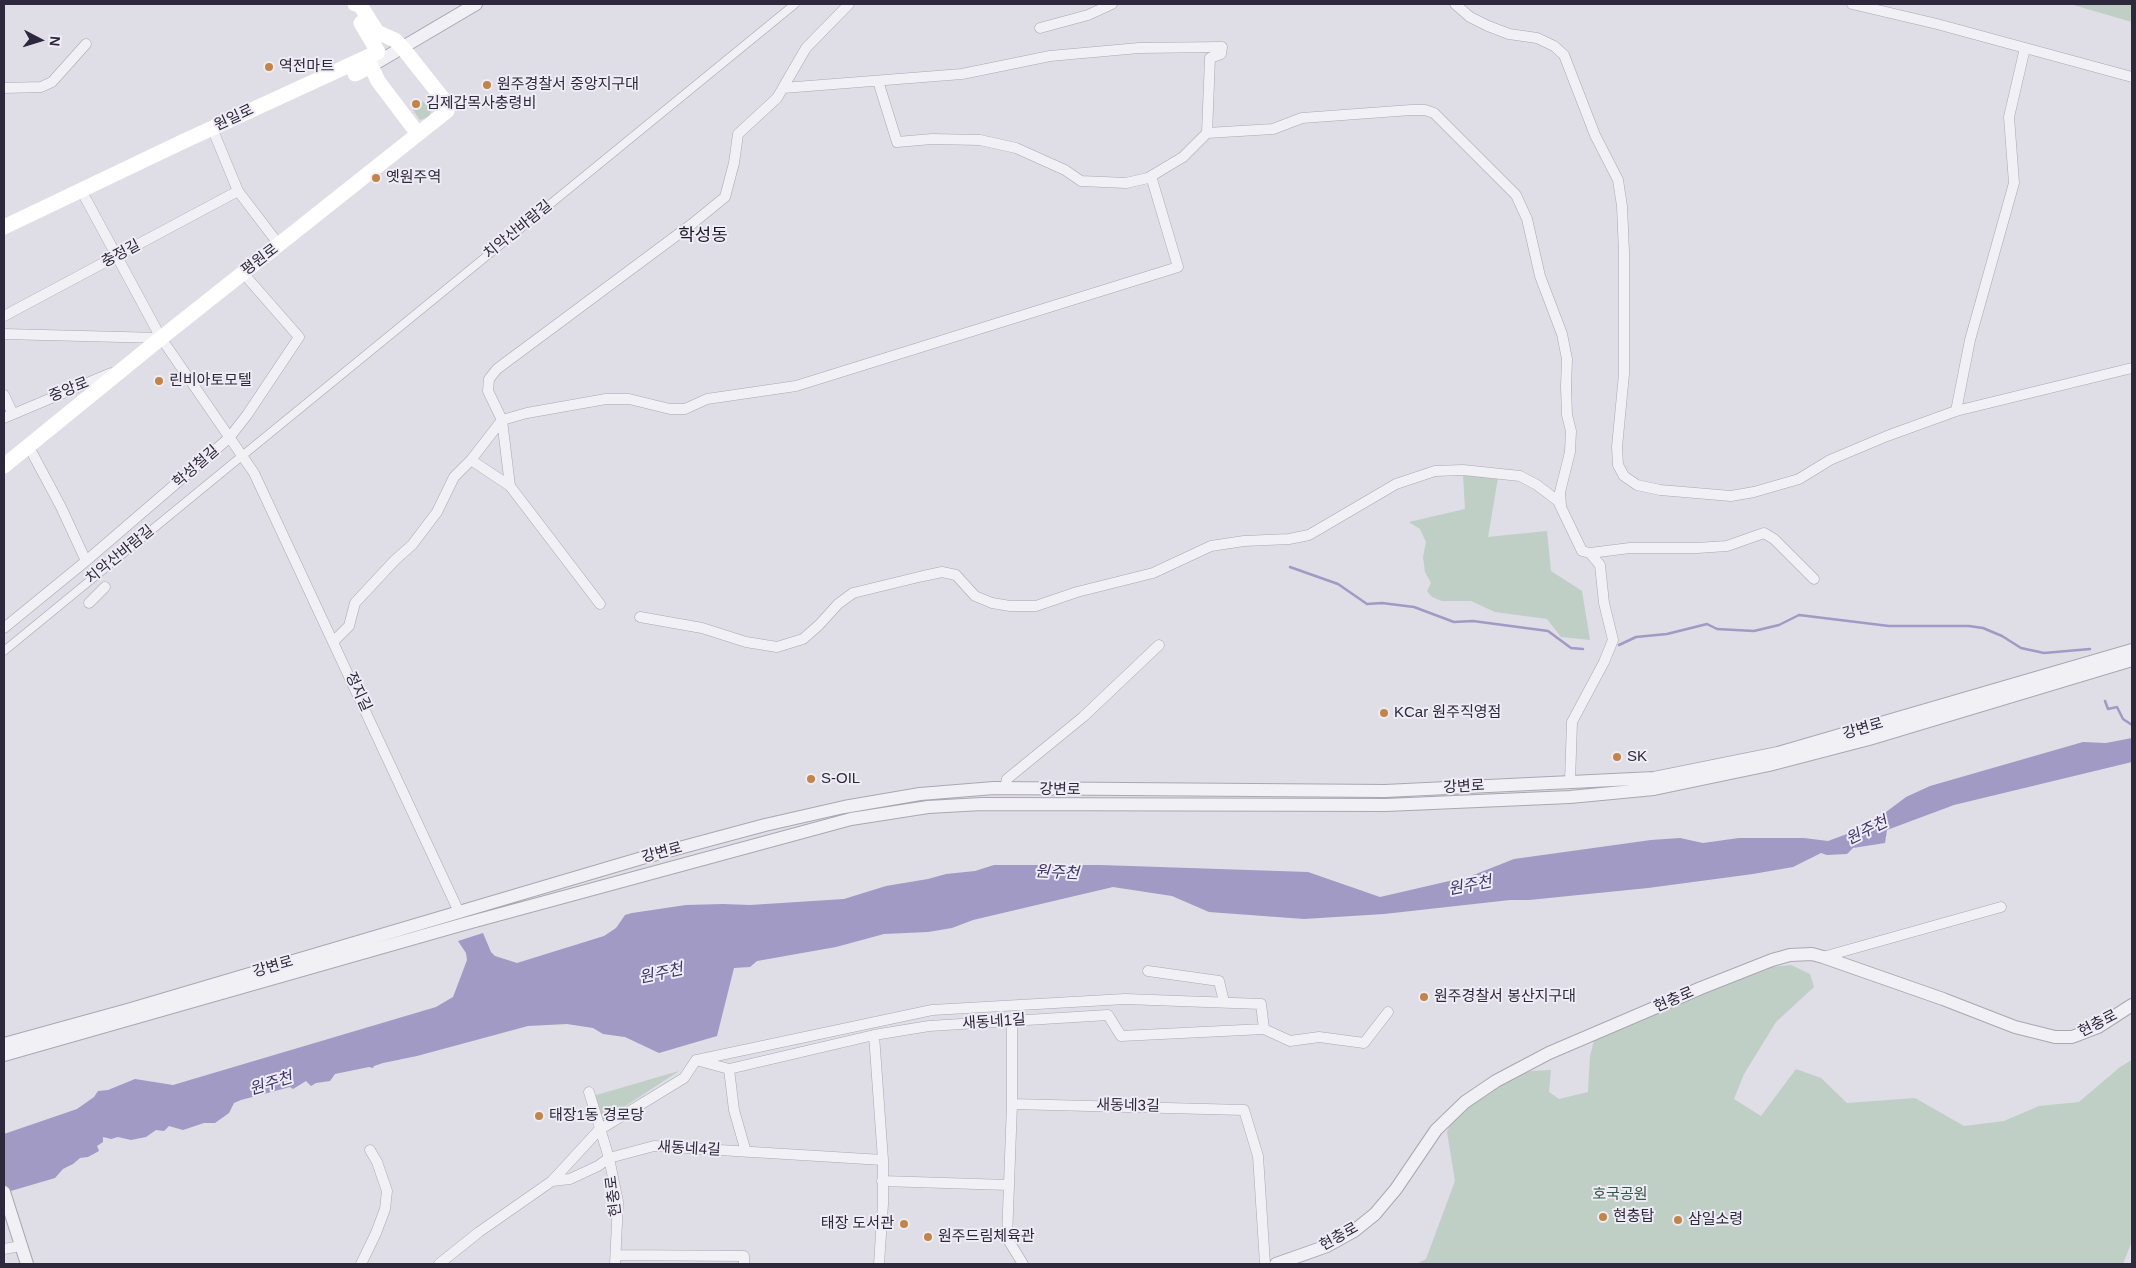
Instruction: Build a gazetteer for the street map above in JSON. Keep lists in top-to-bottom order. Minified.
{"streets":{"main road":["원일로","평원로"],"street":["치악산바람길","충정길","중앙로","학성철길","정지길","강변로","현충로","새동네1길","새동네3길","새동네4길"]},"crossings":[["원일로","평원로"],["원일로","정지길"],["치악산바람길","정지길"],["충정길","정지길"],["평원로","중앙로"],["평원로","학성철길"],["평원로","정지길"],["학성철길","정지길"],["정지길","강변로"],["현충로","새동네4길"]],"districts":["학성동"],"water":["원주천"],"parks":["호국공원"],"places":["역전마트","원주경찰서 중앙지구대","김제갑목사충령비","옛원주역","린비아토모텔","KCar 원주직영점","SK","S-OIL","원주경찰서 봉산지구대","태장1동 경로당","현충탑","삼일소령","태장 도서관","원주드림체육관"],"north":"right"}
